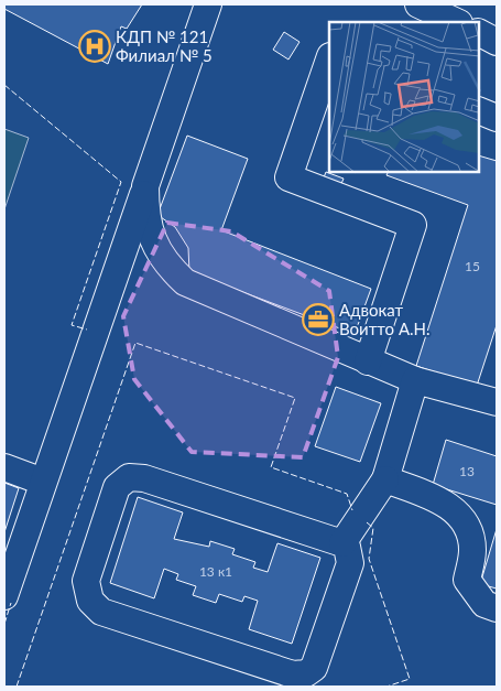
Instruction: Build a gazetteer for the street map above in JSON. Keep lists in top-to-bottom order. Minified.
{"places":{"hospital":["КДП № 121 Филиал № 5"],"office":["Адвокат Воитто А.Н."]},"house_numbers":["15","13","13 к1"]}
